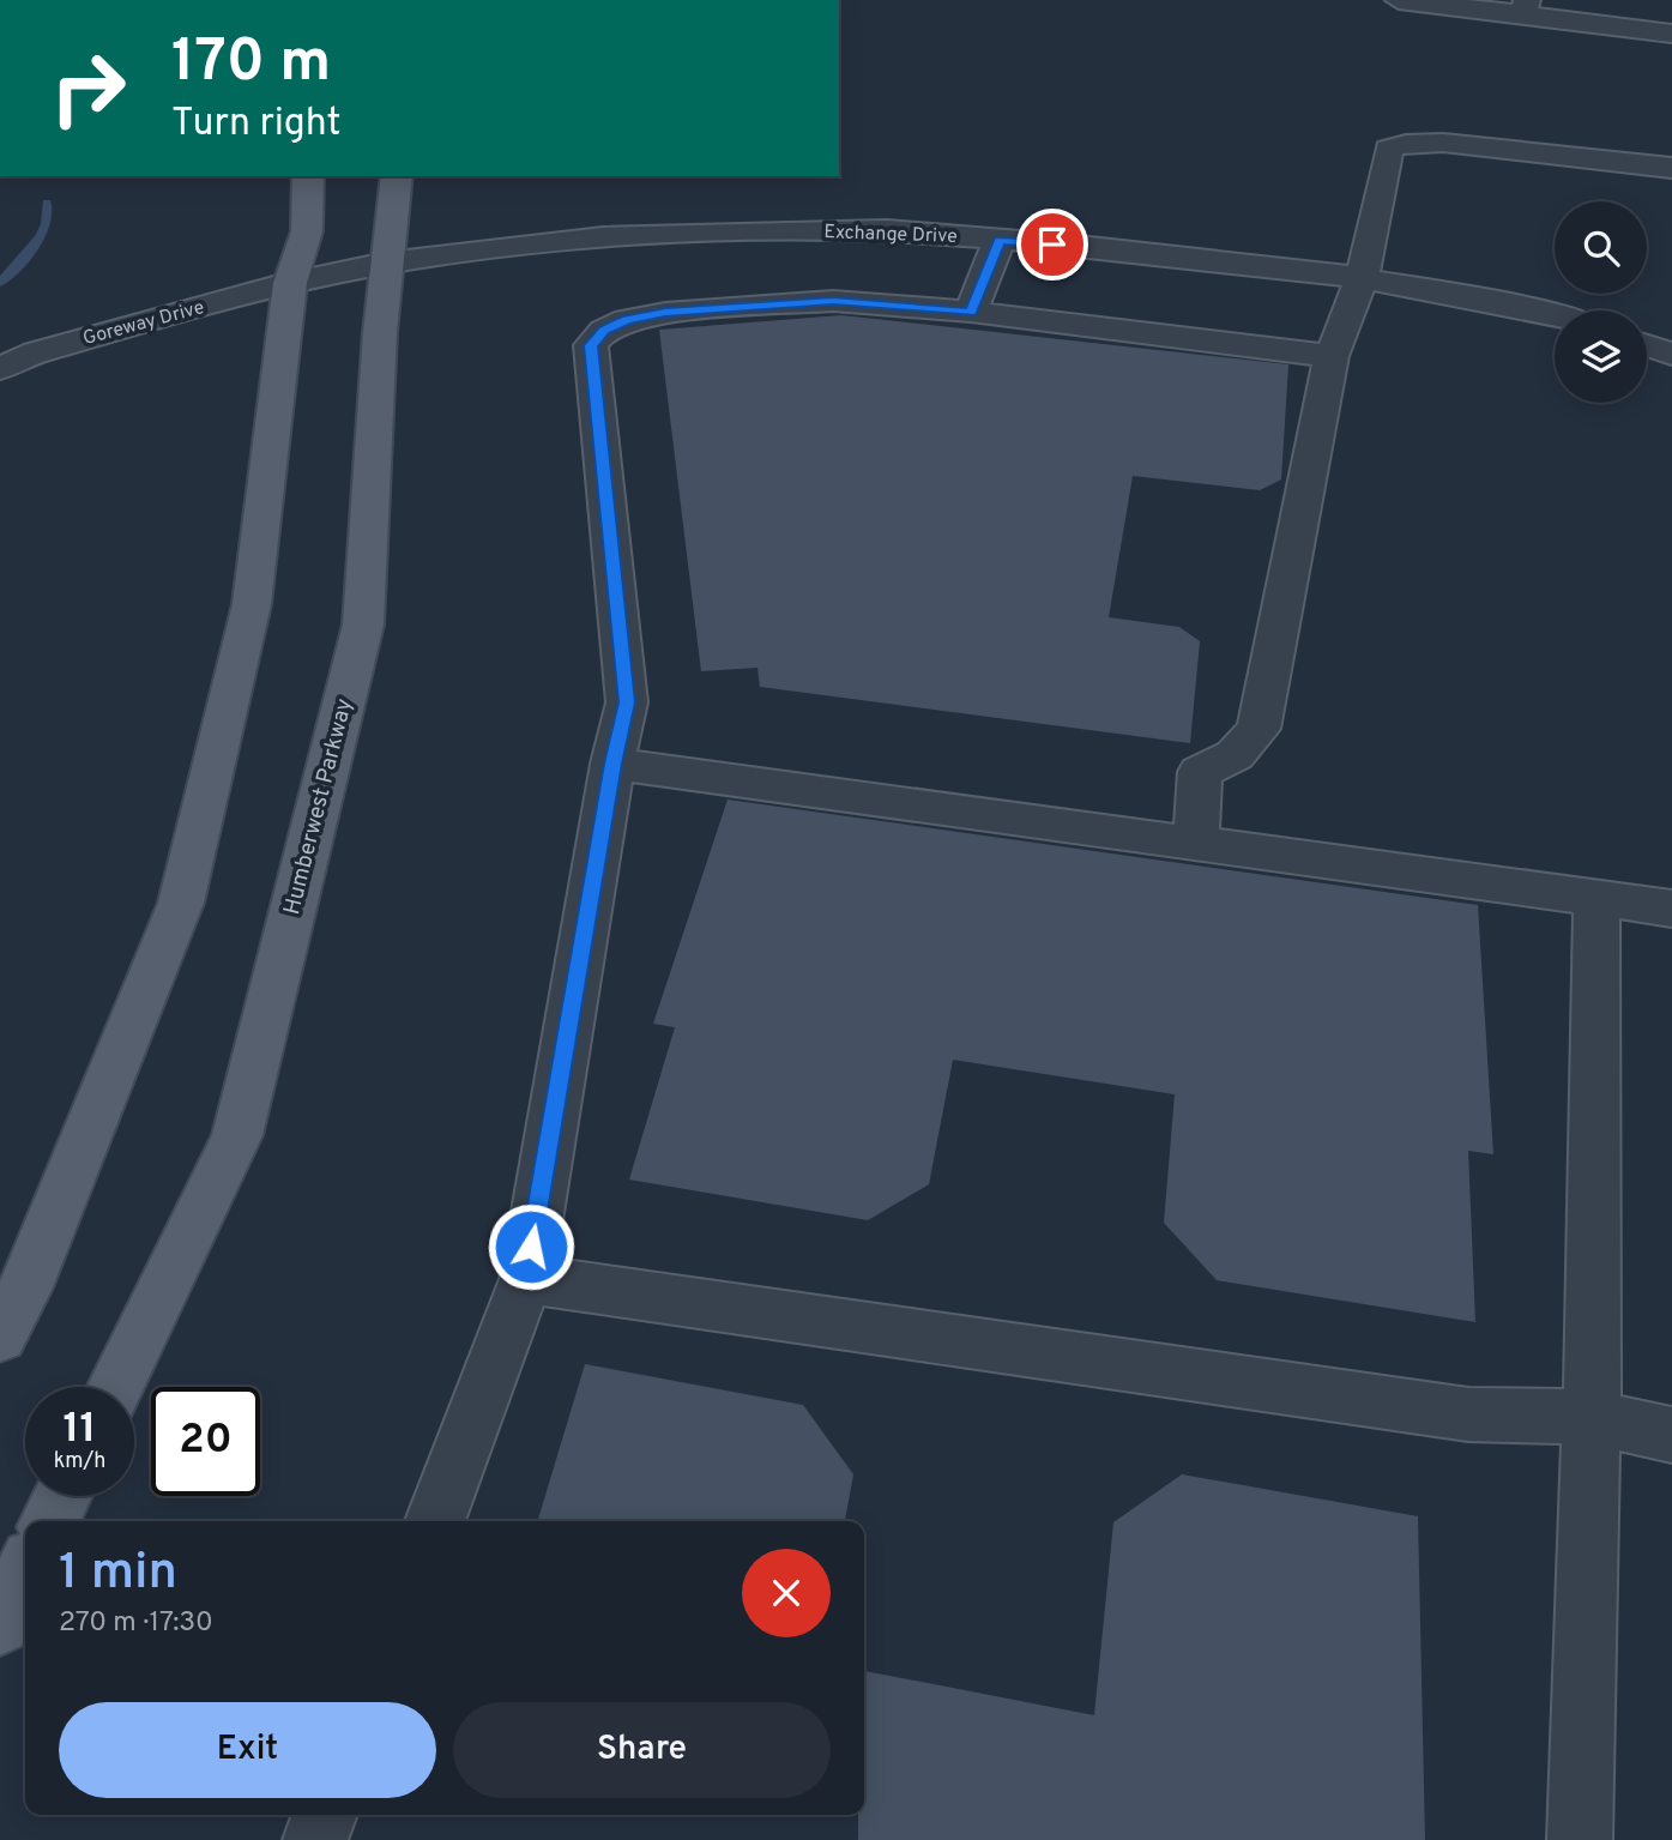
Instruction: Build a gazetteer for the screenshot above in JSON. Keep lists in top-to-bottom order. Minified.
{"streets":{"main road":["Humberwest Parkway"],"street":["Exchange Drive","Goreway Drive"]},"crossings":[["Exchange Drive","Goreway Drive"],["Exchange Drive","Humberwest Parkway"]],"page":{"turn":["170 m","Turn right"],"speed":"11 km/h","limit":"20","heading":["1 min","270 m · 17:30"],"buttons":["Exit","Share"]}}
